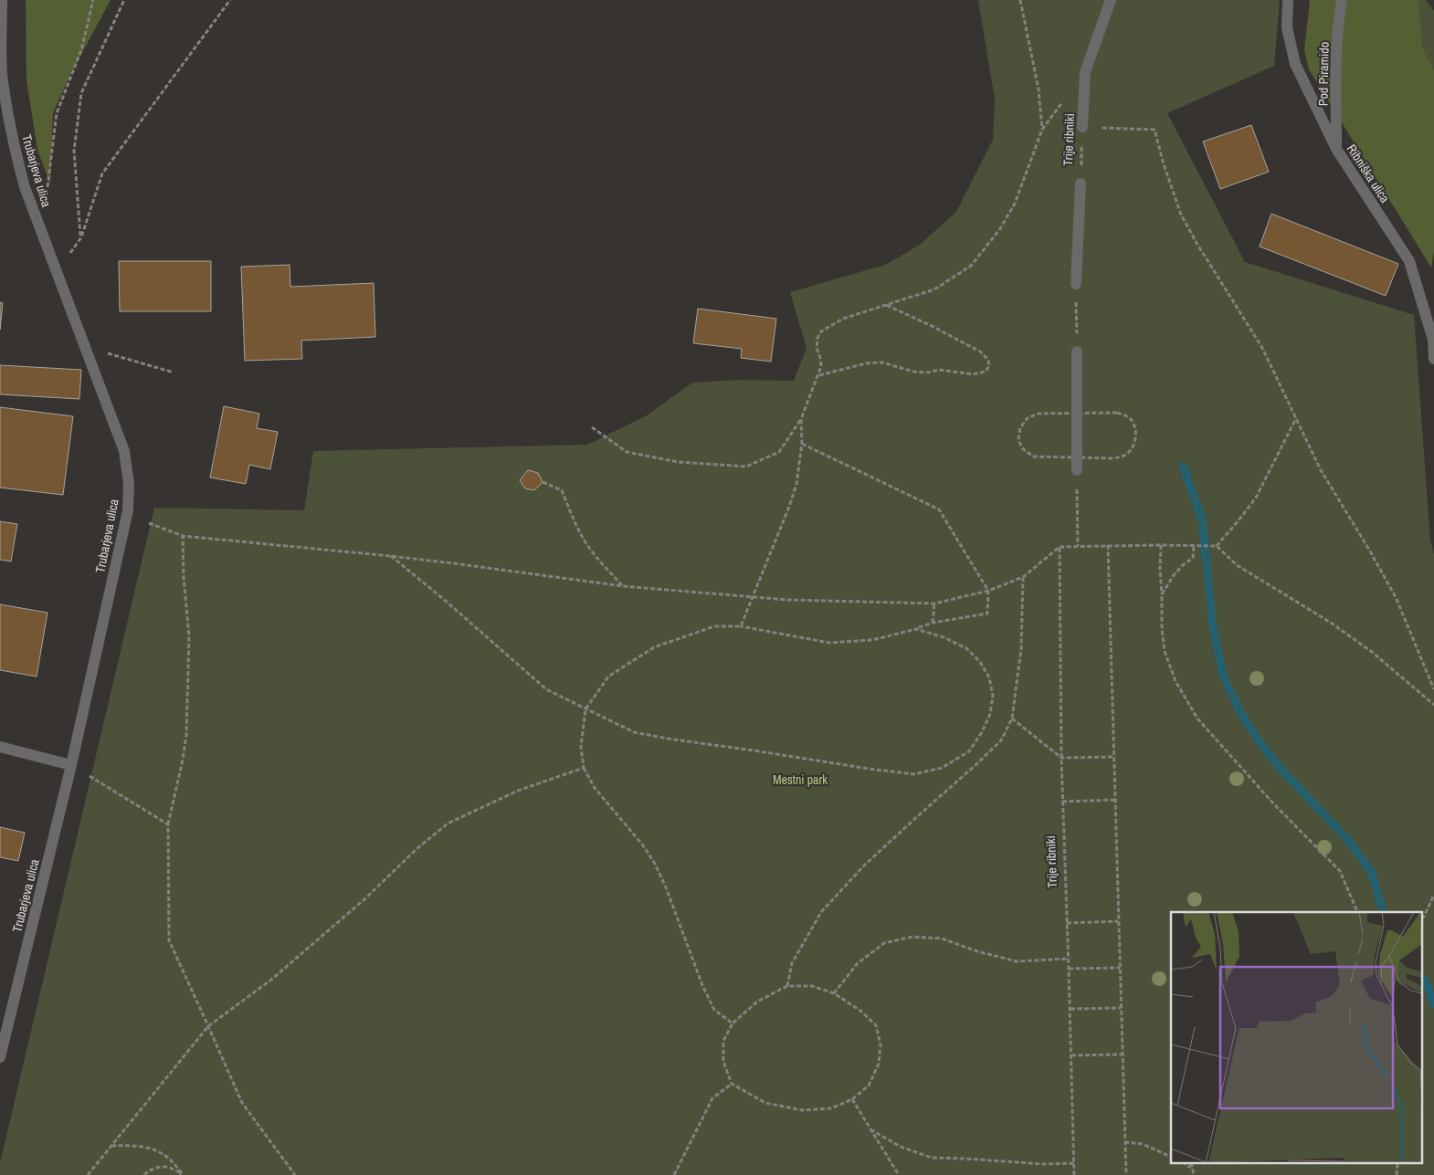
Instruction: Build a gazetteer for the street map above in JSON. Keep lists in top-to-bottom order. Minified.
{"streets":{"street":["Pod Piramido","Trije ribniki","Trubarjeva ulica","Ribniška ulica"]},"crossings":[["Pod Piramido","Ribniška ulica"]],"parks":["Mestni park"]}
